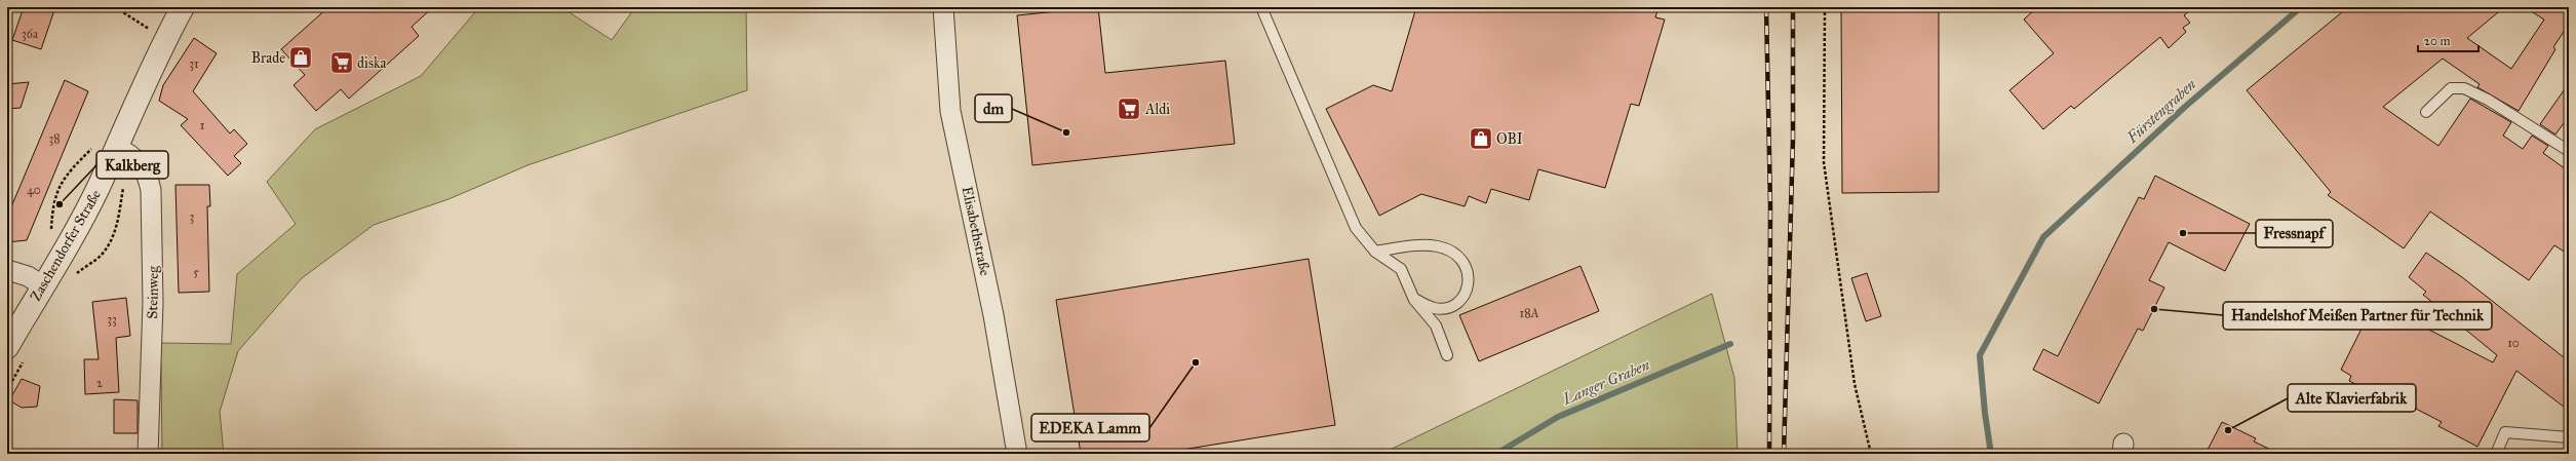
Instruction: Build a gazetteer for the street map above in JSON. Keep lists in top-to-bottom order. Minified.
{"streets":{"street":["Elisabethstraße","Zaschendorfer Straße","Steinweg"]},"crossings":[["Zaschendorfer Straße","Steinweg"]],"water":["Fürstengraben","Langer Graben"],"places":{"shop":["Brade","OBI"],"supermarket":["diska","Aldi"],"other":["dm","Kalkberg","Fressnapf","Handelshof Meißen Partner für Technik","EDEKA Lamm","Alte Klavierfabrik"]},"house_numbers":["36a","31","1","38","40","3","5","18A","33","10","2"],"scale_bar":"20 m"}
